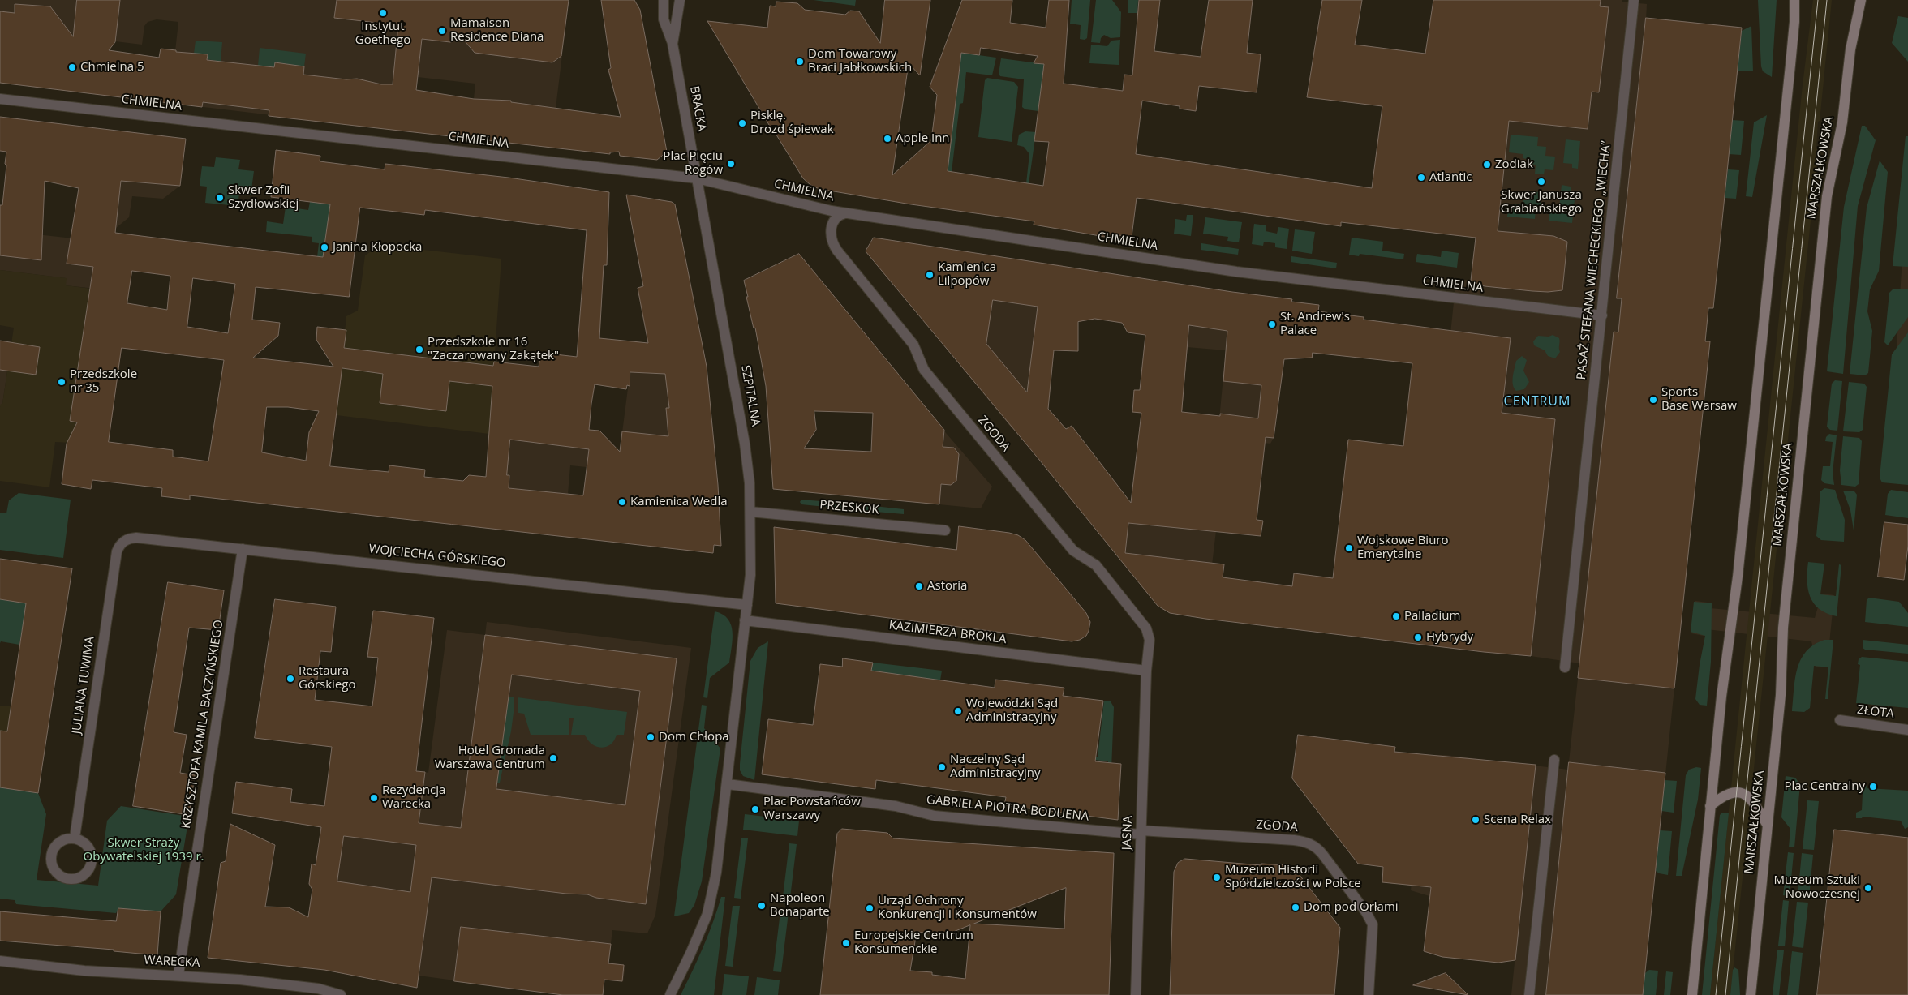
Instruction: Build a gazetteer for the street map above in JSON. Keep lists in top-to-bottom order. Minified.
{"streets":{"main road":["MARSZAŁKOWSKA"],"street":["CHMIELNA","BRACKA","PASAŻ STEFANA WIECHECKIEGO „WIECHA”","SZPITALNA","ZGODA","PRZESKOK","WOJCIECHA GÓRSKIEGO","KAZIMIERZA BROKLA","JULIANA TUWIMA","ZŁOTA","KRZYSZTOFA KAMILA BACZYŃSKIEGO","GABRIELA PIOTRA BODUENA","JASNA","WARECKA"]},"crossings":[["CHMIELNA","BRACKA"],["CHMIELNA","PASAŻ STEFANA WIECHECKIEGO „WIECHA”"],["CHMIELNA","SZPITALNA"],["CHMIELNA","ZGODA"],["BRACKA","SZPITALNA"],["SZPITALNA","PRZESKOK"],["SZPITALNA","WOJCIECHA GÓRSKIEGO"],["SZPITALNA","KAZIMIERZA BROKLA"],["ZGODA","KAZIMIERZA BROKLA"],["ZGODA","GABRIELA PIOTRA BODUENA"],["ZGODA","JASNA"],["WOJCIECHA GÓRSKIEGO","JULIANA TUWIMA"],["WOJCIECHA GÓRSKIEGO","KRZYSZTOFA KAMILA BACZYŃSKIEGO"],["KAZIMIERZA BROKLA","JASNA"],["KRZYSZTOFA KAMILA BACZYŃSKIEGO","WARECKA"],["GABRIELA PIOTRA BODUENA","JASNA"]],"districts":["CENTRUM"],"parks":["Skwer Straży Obywatelskiej 1939 r."],"places":["Instytut Goethego","Mamaison Residence Diana","Dom Towarowy Braci Jabłkowskich","Chmielna 5","Pisklę. Drozd śpiewak","Apple Inn","Plac Pięciu Rogów","Zodiak","Atlantic","Skwer Janusza Grabiańskiego","Skwer Zofii Szydłowskiej","Janina Kłopocka","Kamienica Lilpopów","St. Andrew's Palace","Przedszkole nr 16 \"Zaczarowany Zakątek\"","Przedszkole nr 35","Sports Base Warsaw","Kamienica Wedla","Wojskowe Biuro Emerytalne","Astoria","Palladium","Hybrydy","Restaura Górskiego","Wojewódzki Sąd Administracyjny","Dom Chłopa","Hotel Gromada Warszawa Centrum","Naczelny Sąd Administracyjny","Plac Centralny","Rezydencja Warecka","Plac Powstańców Warszawy","Scena Relax","Muzeum Historii Spółdzielczości w Polsce","Muzeum Sztuki Nowoczesnej","Napoleon Bonaparte","Dom pod Orłami","Urząd Ochrony Konkurencji i Konsumentów","Europejskie Centrum Konsumenckie"]}
